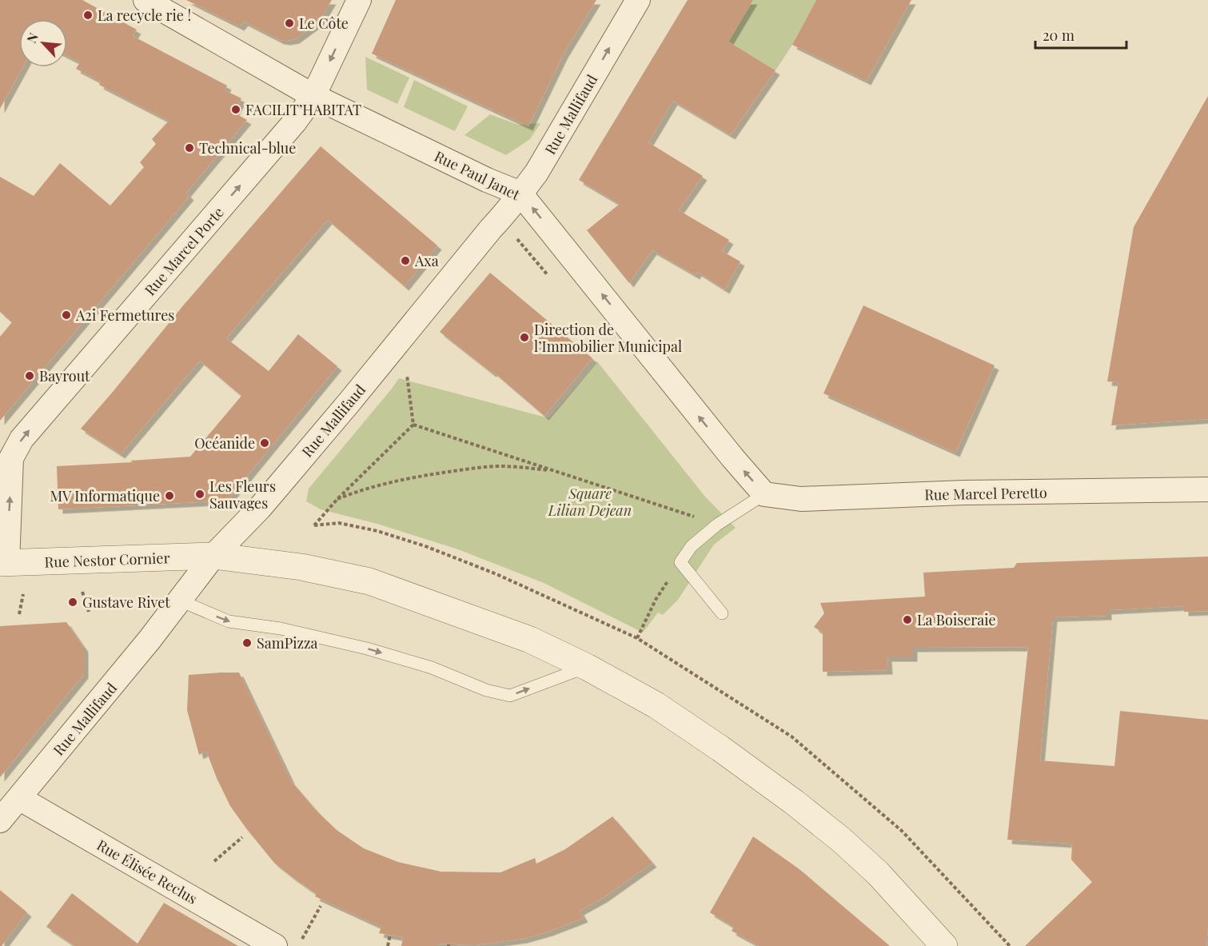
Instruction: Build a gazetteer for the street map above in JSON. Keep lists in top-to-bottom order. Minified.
{"streets":{"street":["Rue Mallifaud","Rue Paul Janet","Rue Marcel Porte","Rue Marcel Peretto","Rue Nestor Cornier","Rue Élisée Reclus"]},"crossings":[["Rue Mallifaud","Rue Paul Janet"],["Rue Mallifaud","Rue Nestor Cornier"],["Rue Mallifaud","Rue Élisée Reclus"],["Rue Paul Janet","Rue Marcel Porte"],["Rue Paul Janet","Rue Marcel Peretto"],["Rue Marcel Porte","Rue Nestor Cornier"]],"one_way":["Rue Paul Janet"],"parks":["Square Lilian Dejean"],"places":["La recycle rie !","Le Côte","FACILIT’HABITAT","Technical-blue","Axa","A2i Fermetures","Direction de l’Immobilier Municipal","Bayrout","Océanide","Les Fleurs Sauvages","MV Informatique","Gustave Rivet","La Boiseraie","SamPizza"],"scale_bar":"20 m","north":"top left"}
